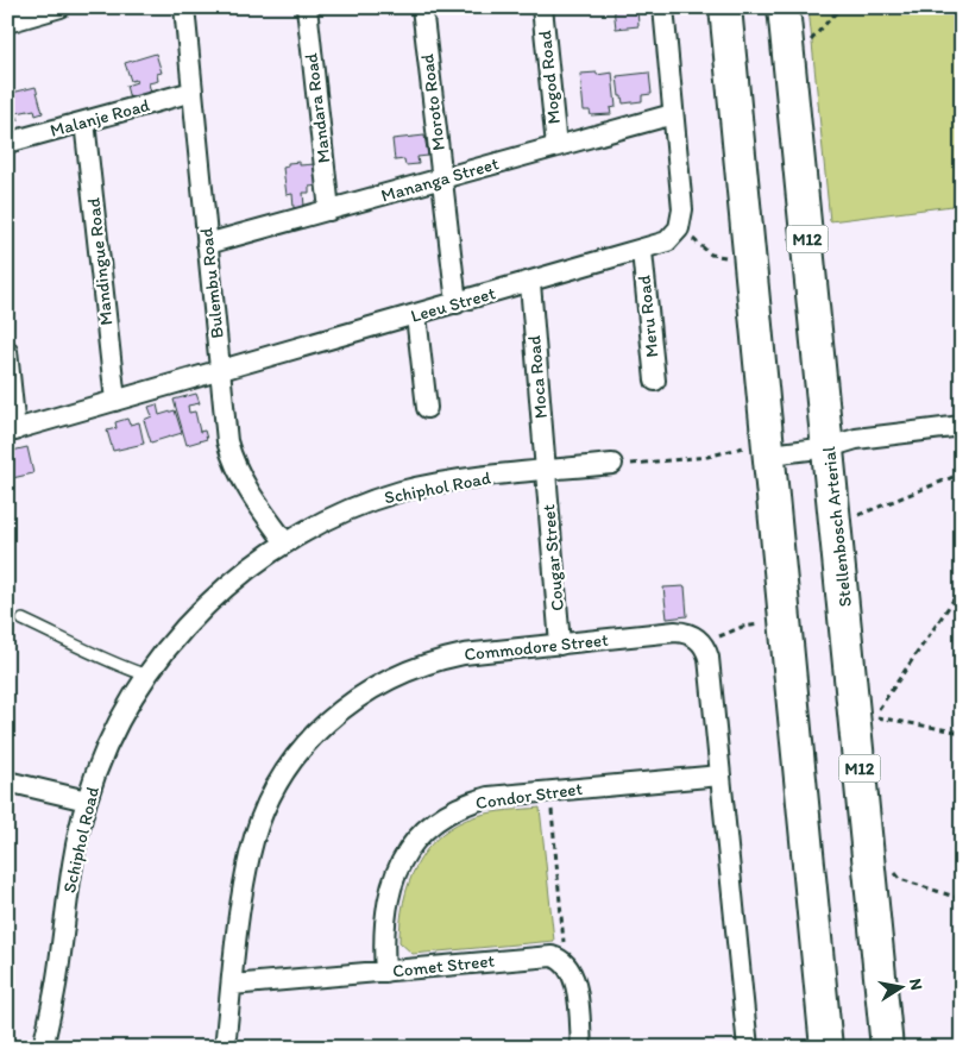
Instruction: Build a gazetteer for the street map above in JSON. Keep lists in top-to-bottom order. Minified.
{"streets":{"main road":["M12","Stellenbosch Arterial"],"street":["Mogod Road","Moroto Road","Mandara Road","Malanje Road","Mananga Street","Mandingue Road","Bulembu Road","Leeu Street","Meru Road","Moca Road","Schiphol Road","Cougar Street","Commodore Street","Condor Street","Comet Street"]},"crossings":[["Mogod Road","Mananga Street"],["Moroto Road","Mananga Street"],["Moroto Road","Leeu Street"],["Mandara Road","Mananga Street"],["Malanje Road","Mandingue Road"],["Malanje Road","Bulembu Road"],["Mananga Street","Bulembu Road"],["Mandingue Road","Leeu Street"],["Bulembu Road","Leeu Street"],["Bulembu Road","Schiphol Road"],["Leeu Street","Meru Road"],["Leeu Street","Moca Road"],["Moca Road","Schiphol Road"],["Moca Road","Cougar Street"],["Schiphol Road","Cougar Street"],["Cougar Street","Commodore Street"],["Commodore Street","Comet Street"],["Condor Street","Comet Street"]],"north":"right"}
